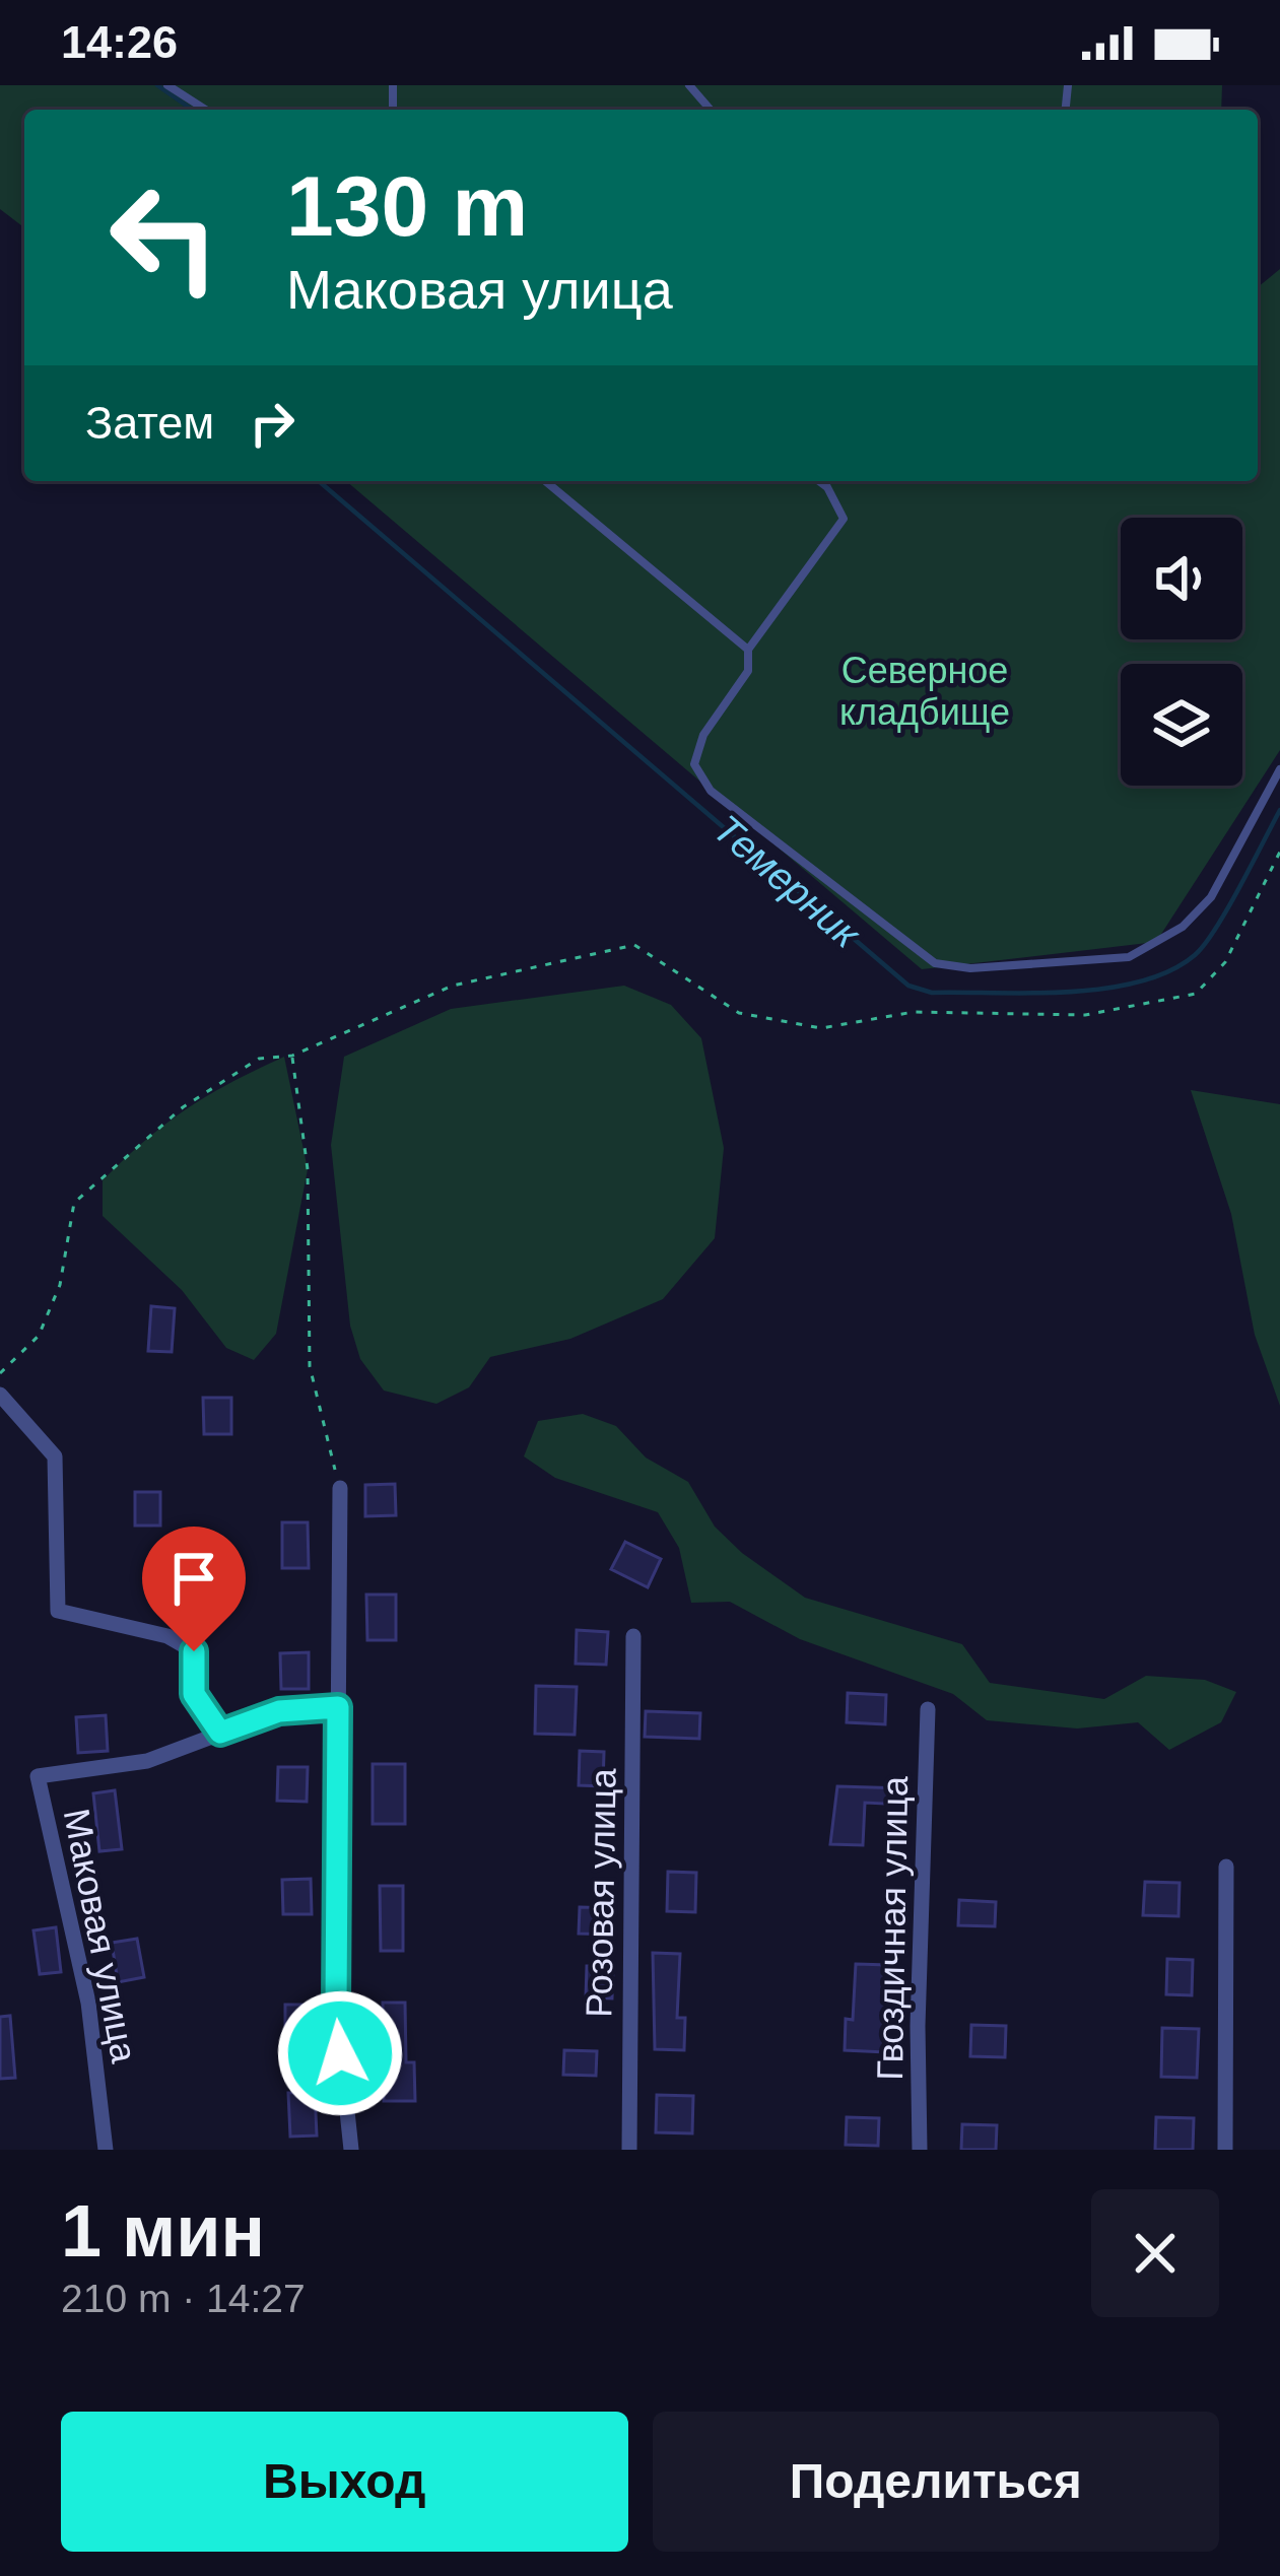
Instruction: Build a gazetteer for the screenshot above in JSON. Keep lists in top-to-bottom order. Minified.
{"streets":{"street":["Розовая улица","Гвоздичная улица","Маковая улица"]},"water":["Темерник"],"parks":["Северное кладбище"],"page":{"status":"14:26","turn":["130 m","Маковая улица"],"then":"Затем","heading":["1 мин","210 m · 14:27"],"buttons":["Выход","Поделиться"]}}
